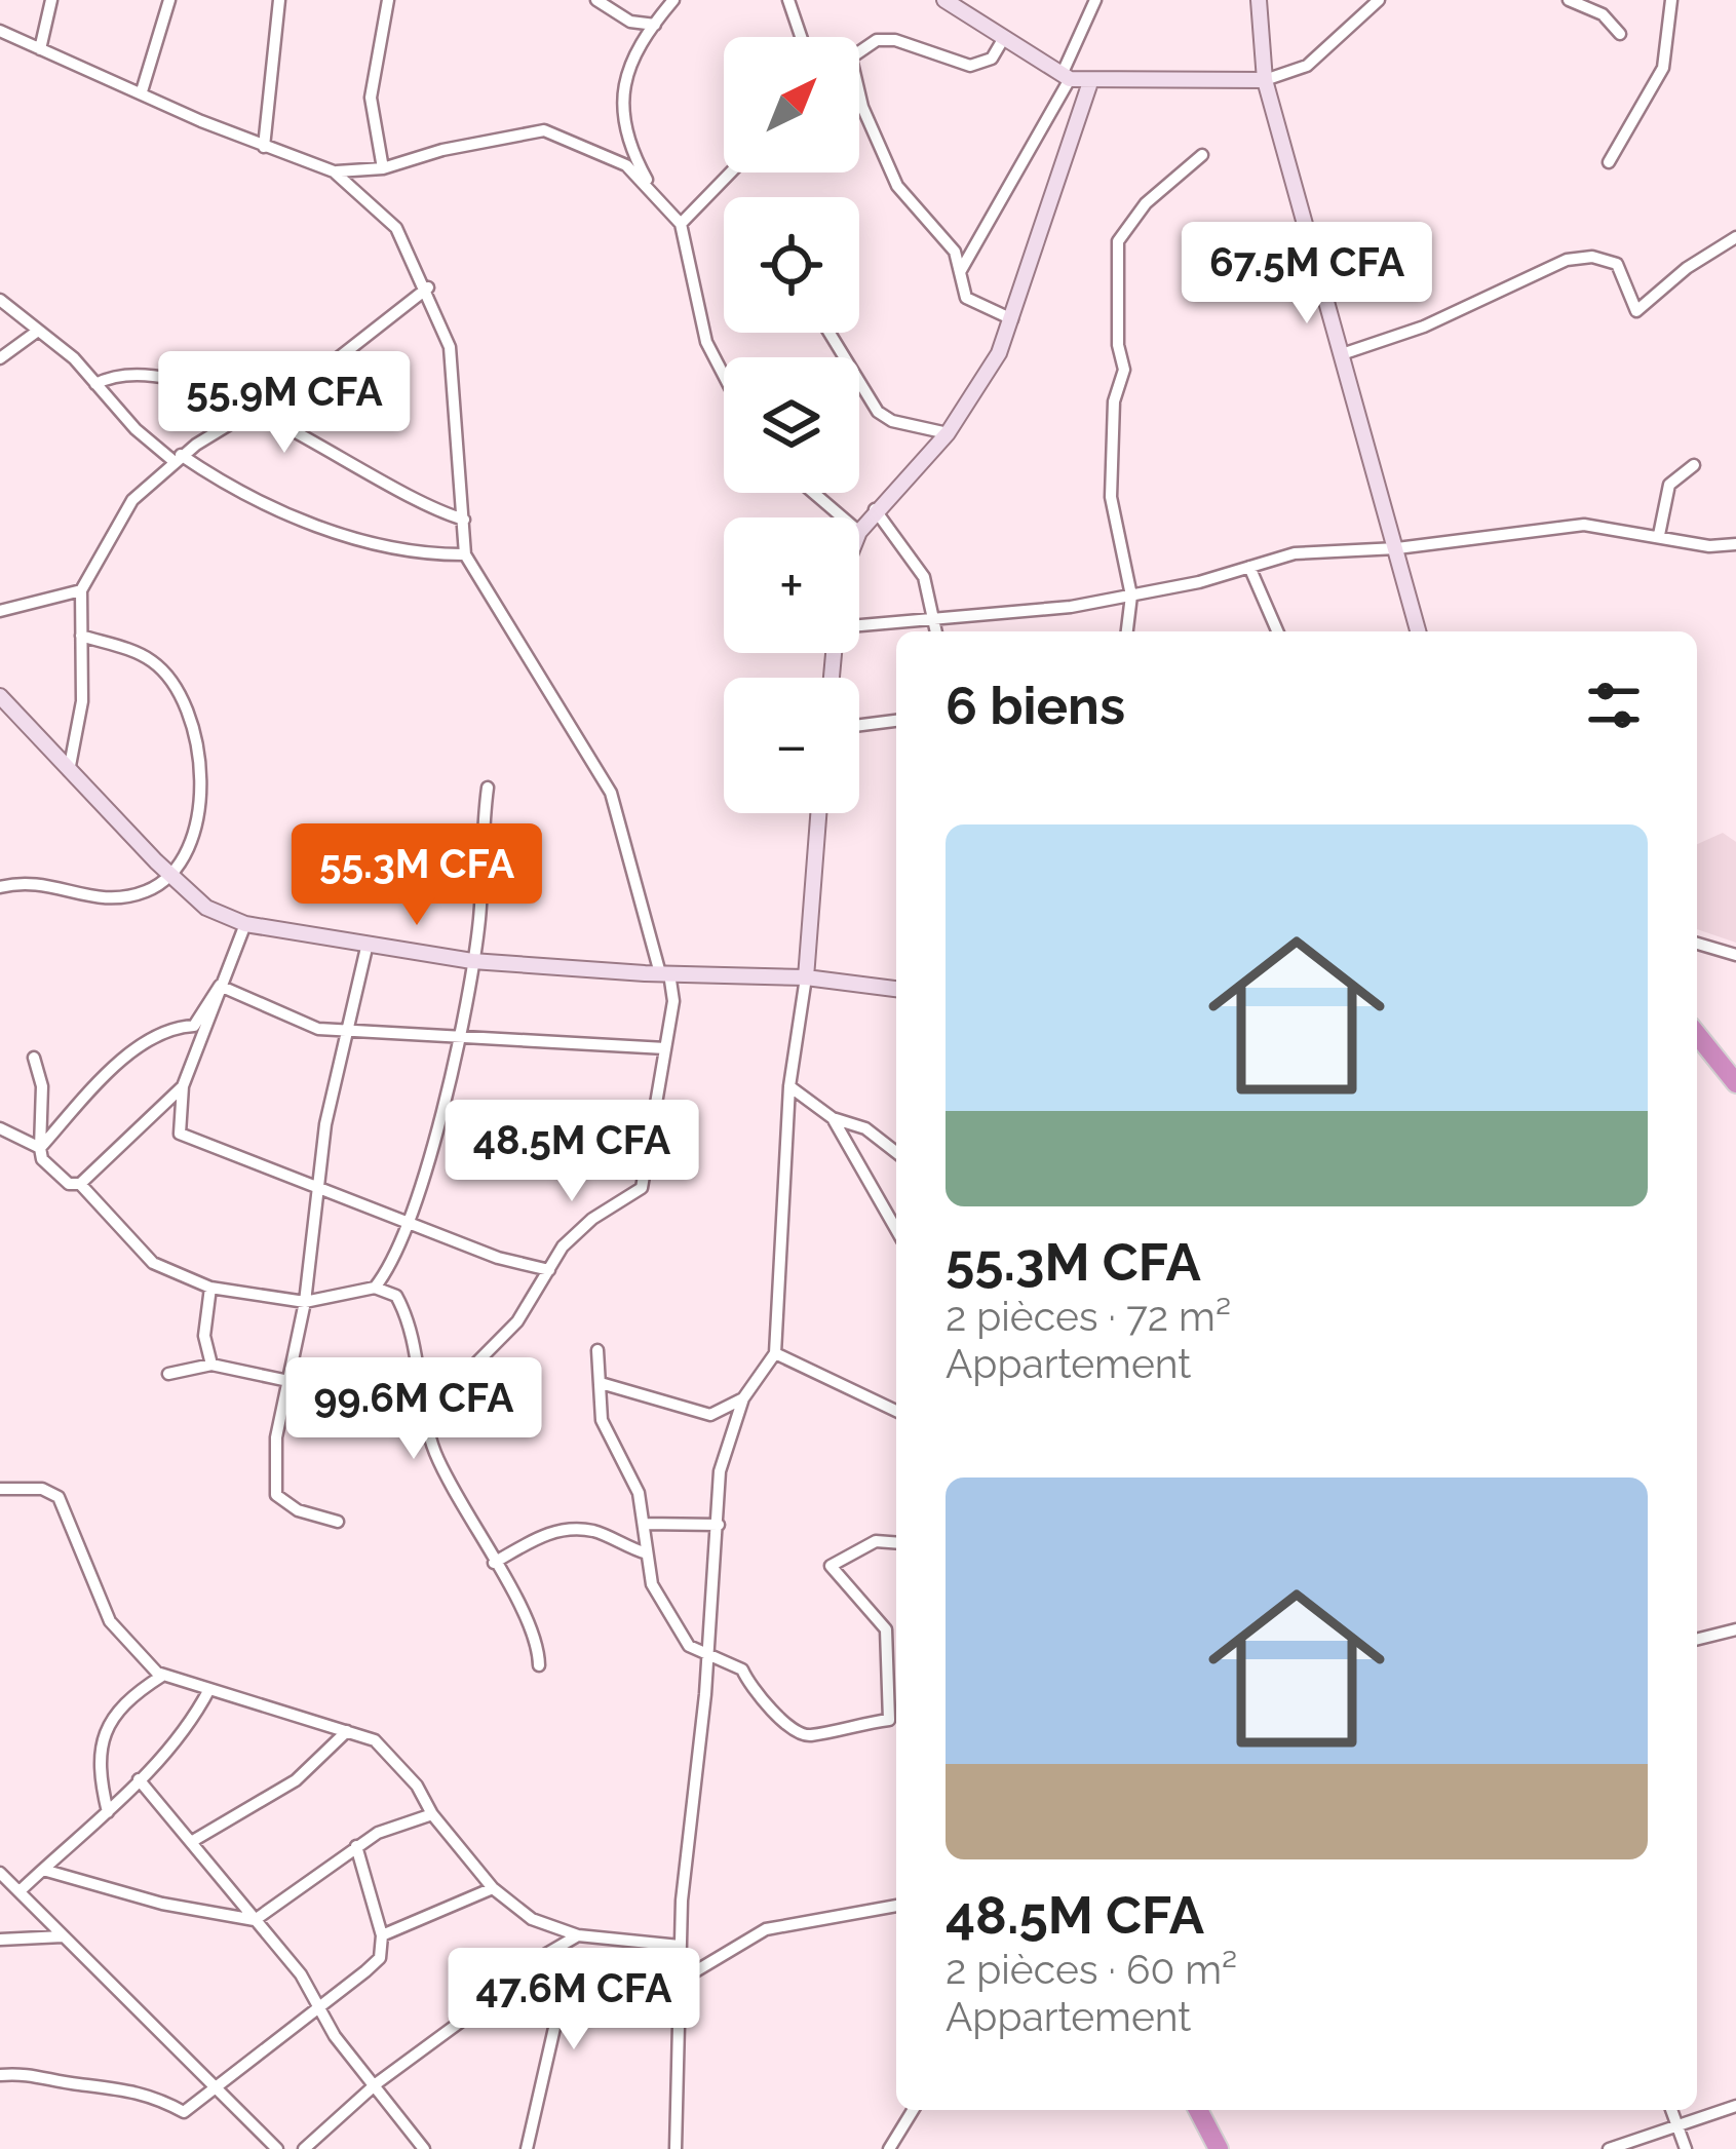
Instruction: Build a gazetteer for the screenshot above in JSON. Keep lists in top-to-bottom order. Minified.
{"north":"top right","page":{"map_buttons":["+","−"],"price":["67.5M CFA","55.9M CFA","55.3M CFA","48.5M CFA","99.6M CFA","47.6M CFA"],"heading":"6 biens","list":[{"name":"55.3M CFA","note":"2 pièces · 72 m² · Appartement"},{"name":"48.5M CFA","note":"2 pièces · 60 m² · Appartement"}]}}
